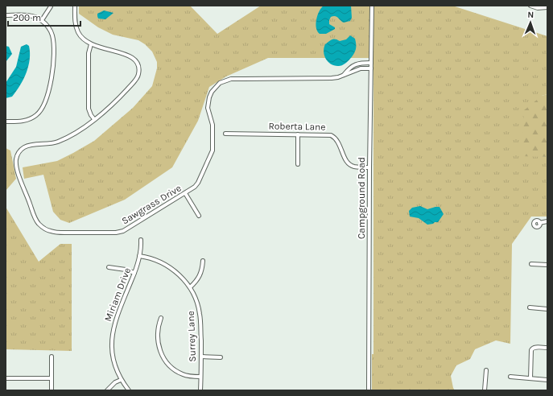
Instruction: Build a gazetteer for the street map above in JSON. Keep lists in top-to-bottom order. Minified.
{"streets":{"street":["Roberta Lane","Campground Road","Sawgrass Drive","Miriam Drive","Surrey Lane"]},"crossings":[["Roberta Lane","Campground Road"],["Campground Road","Sawgrass Drive"],["Miriam Drive","Surrey Lane"]],"scale_bar":"200 m","north":"top"}
